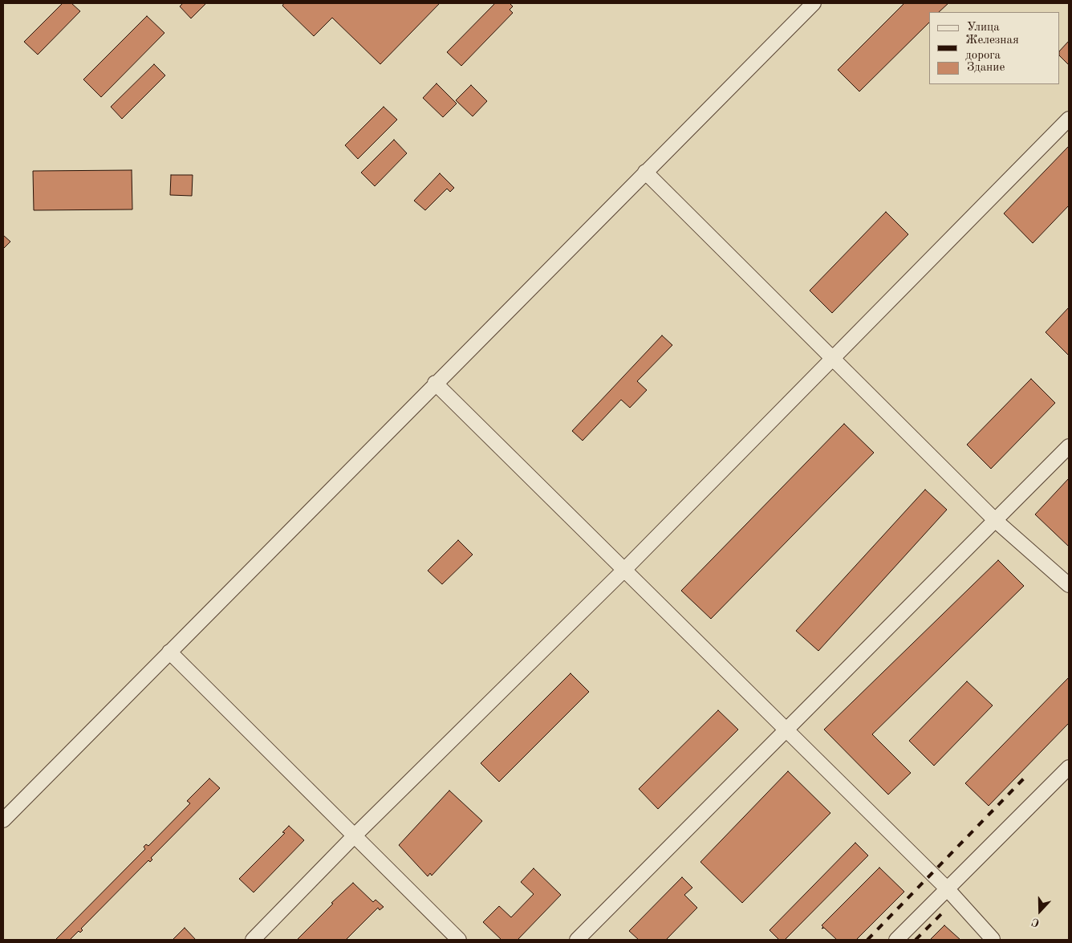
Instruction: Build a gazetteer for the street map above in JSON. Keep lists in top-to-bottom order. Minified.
{"legend":["Улица","Железная дорога","Здание"],"north":"bottom"}
